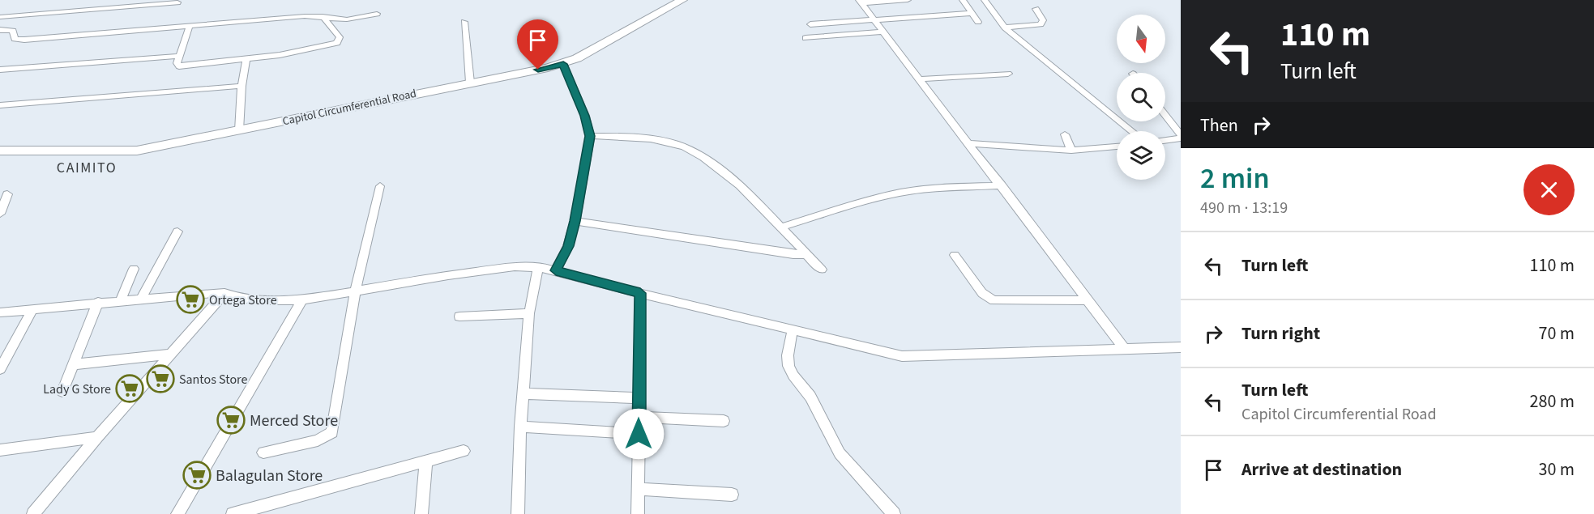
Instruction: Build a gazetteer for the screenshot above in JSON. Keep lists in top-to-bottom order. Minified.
{"streets":{"main road":["Capitol Circumferential Road"]},"districts":["CAIMITO"],"places":{"supermarket":["Ortega Store","Santos Store","Lady G Store","Merced Store","Balagulan Store"]},"north":"bottom","page":{"turn":["110 m","Turn left"],"then":"Then","heading":["2 min","490 m · 13:19"],"list":[{"name":"Turn left","value":"110 m"},{"name":"Turn right","value":"70 m"},{"name":"Turn left","note":"Capitol Circumferential Road","value":"280 m"},{"name":"Arrive at destination","value":"30 m"}]}}
